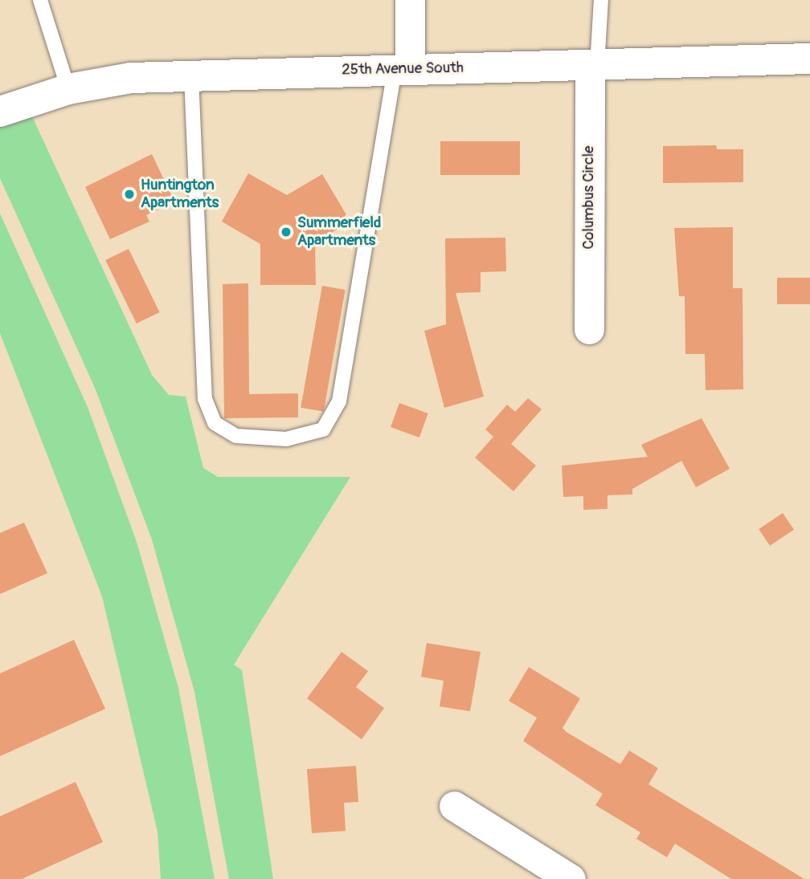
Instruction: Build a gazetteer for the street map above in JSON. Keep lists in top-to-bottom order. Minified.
{"streets":{"street":["25th Avenue South","Columbus Circle"]},"crossings":[["25th Avenue South","Columbus Circle"]],"places":["Huntington Apartments","Summerfield Apartments"]}
